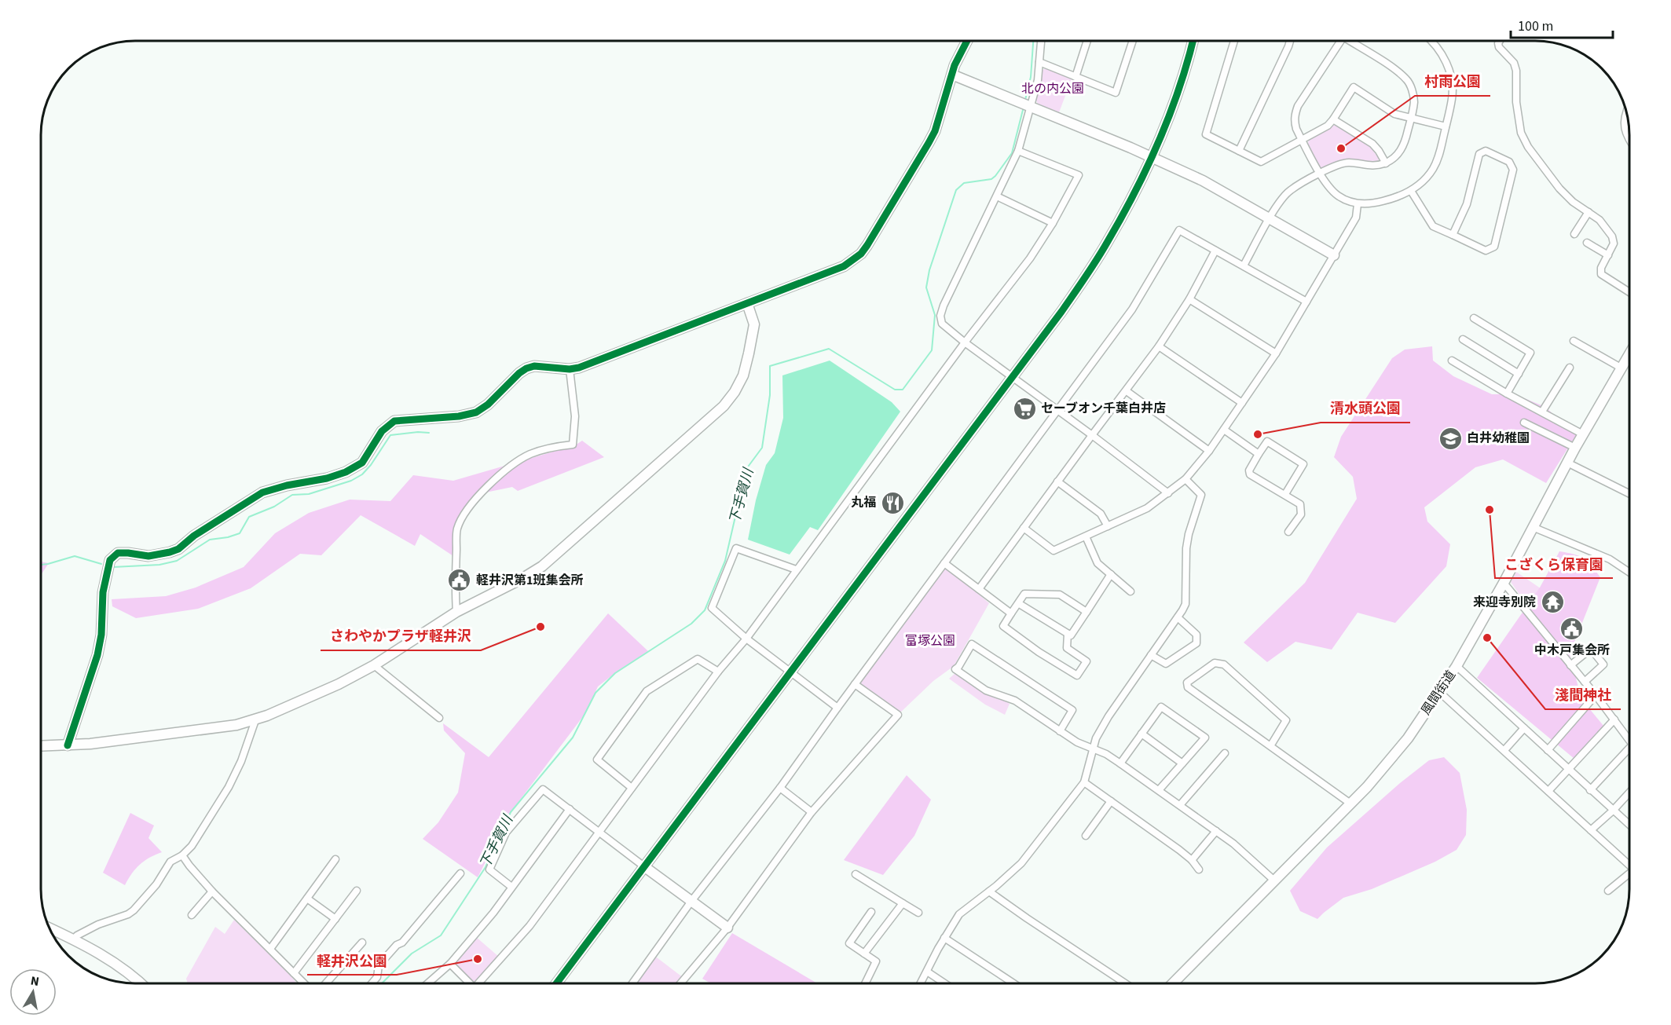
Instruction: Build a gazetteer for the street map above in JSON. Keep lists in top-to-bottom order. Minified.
{"streets":{"street":["風間街道"]},"water":["下手賀川"],"parks":["北の内公園","富塚公園"],"places":{"other":["村雨公園","清水頭公園","こざくら保育園","さわやかプラザ軽井沢","淺間神社","軽井沢公園"],"supermarket":["セーブオン千葉白井店"],"school or university":["白井幼稚園"],"restaurant":["丸福"],"public building":["軽井沢第1班集会所","中木戸集会所"],"temple":["来迎寺別院"]},"scale_bar":"100 m","north":"top"}
